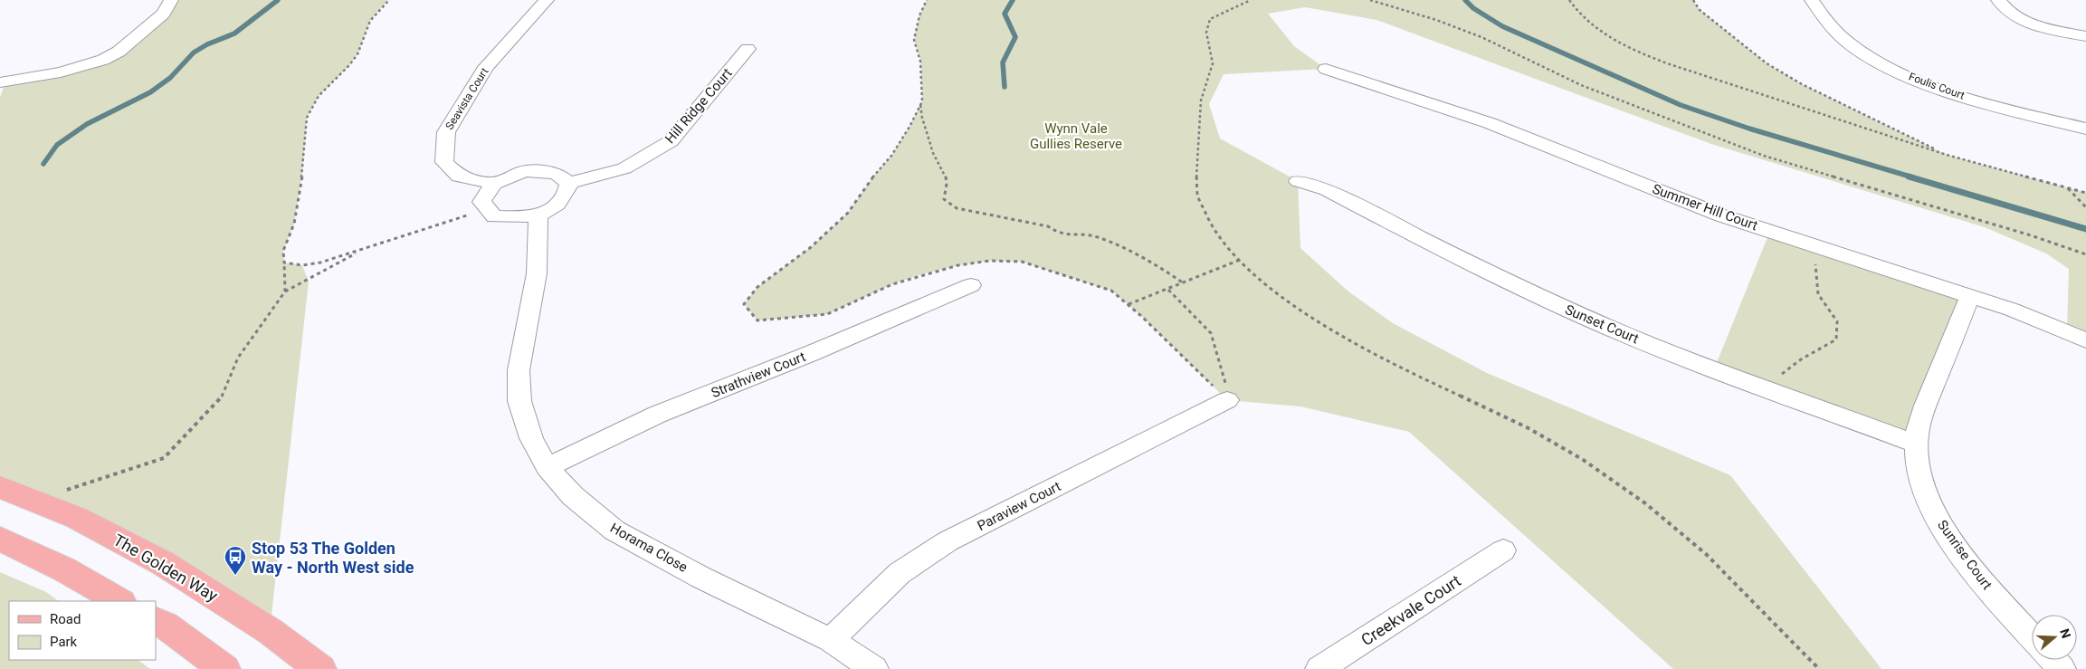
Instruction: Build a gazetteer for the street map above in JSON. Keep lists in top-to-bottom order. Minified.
{"streets":{"main road":["The Golden Way"],"street":["Foulis Court","Seavista Court","Hill Ridge Court","Summer Hill Court","Sunset Court","Strathview Court","Paraview Court","Horama Close","Sunrise Court","Creekvale Court"]},"crossings":[["Summer Hill Court","Sunrise Court"],["Sunset Court","Sunrise Court"],["Strathview Court","Horama Close"],["Paraview Court","Horama Close"]],"parks":["Wynn Vale Gullies Reserve"],"places":{"bus stop":["Stop 53 The Golden Way - North West side"]},"legend":["Road","Park"],"north":"right"}
